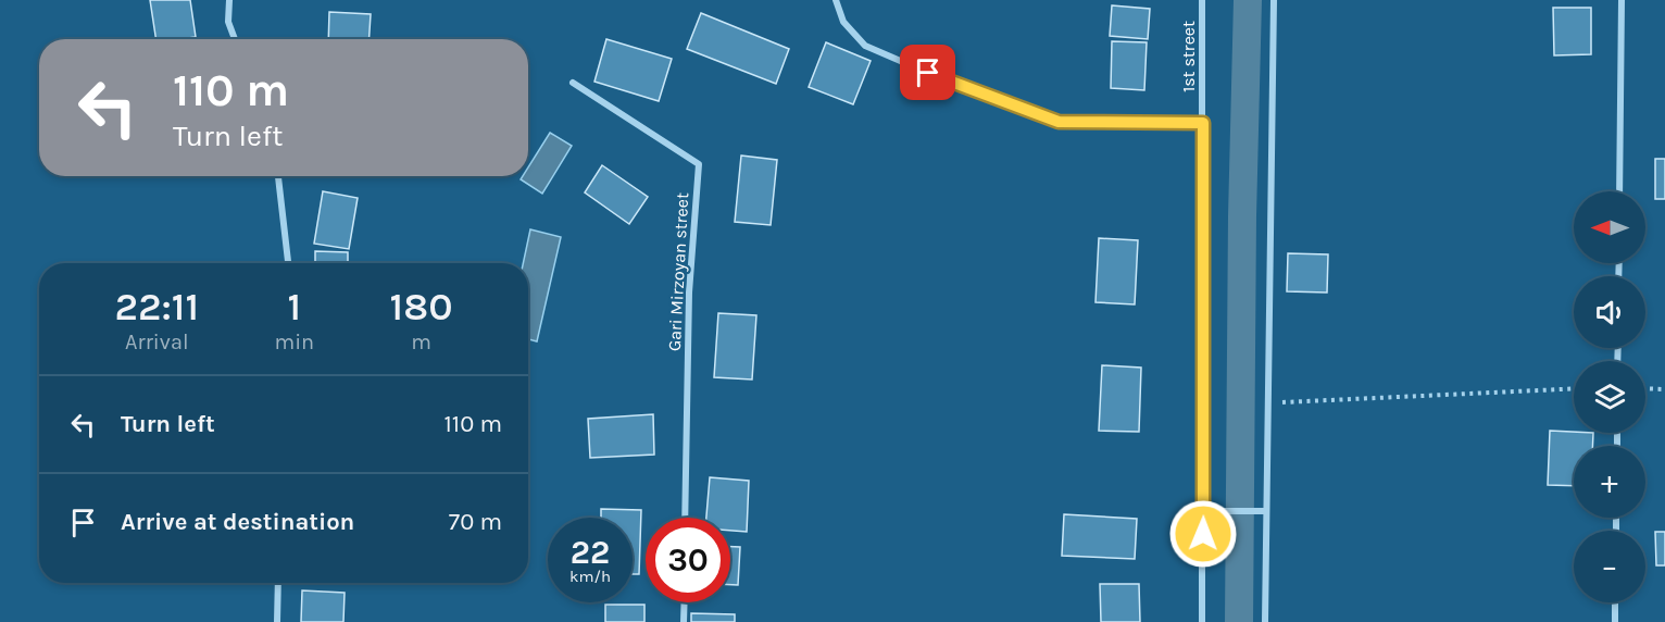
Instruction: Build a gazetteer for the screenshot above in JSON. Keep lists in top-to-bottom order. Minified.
{"streets":{"street":["1st street","Gari Mirzoyan street"]},"north":"left","page":{"turn":["110 m","Turn left"],"map_buttons":["+","−"],"eta":["22:11","Arrival","1","min","180","m"],"list":[{"name":"Turn left","value":"110 m"},{"name":"Arrive at destination","value":"70 m"}],"speed":"22 km/h","limit":"30"}}
